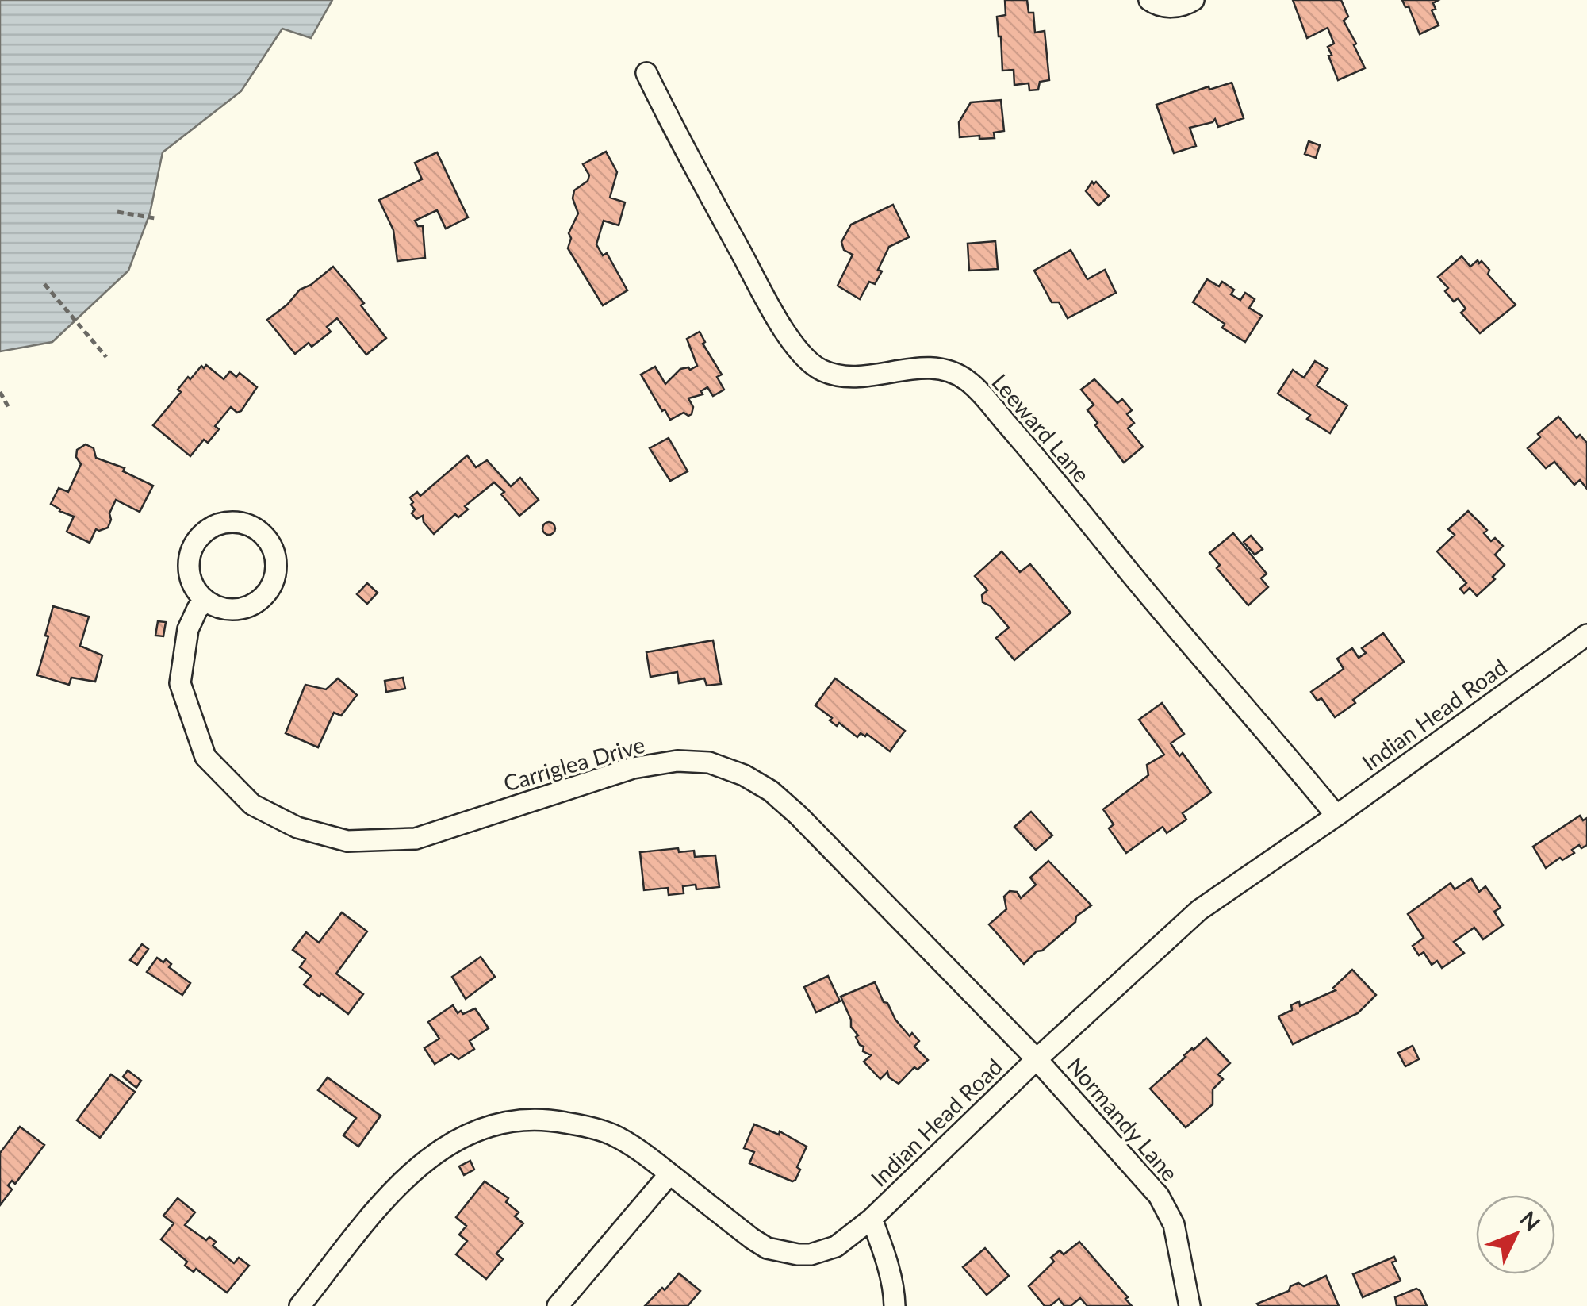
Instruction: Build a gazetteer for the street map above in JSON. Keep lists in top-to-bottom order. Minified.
{"streets":{"street":["Leeward Lane","Indian Head Road","Carriglea Drive","Normandy Lane"]},"crossings":[["Leeward Lane","Indian Head Road"],["Indian Head Road","Carriglea Drive"],["Indian Head Road","Normandy Lane"],["Carriglea Drive","Normandy Lane"]],"north":"top right"}
